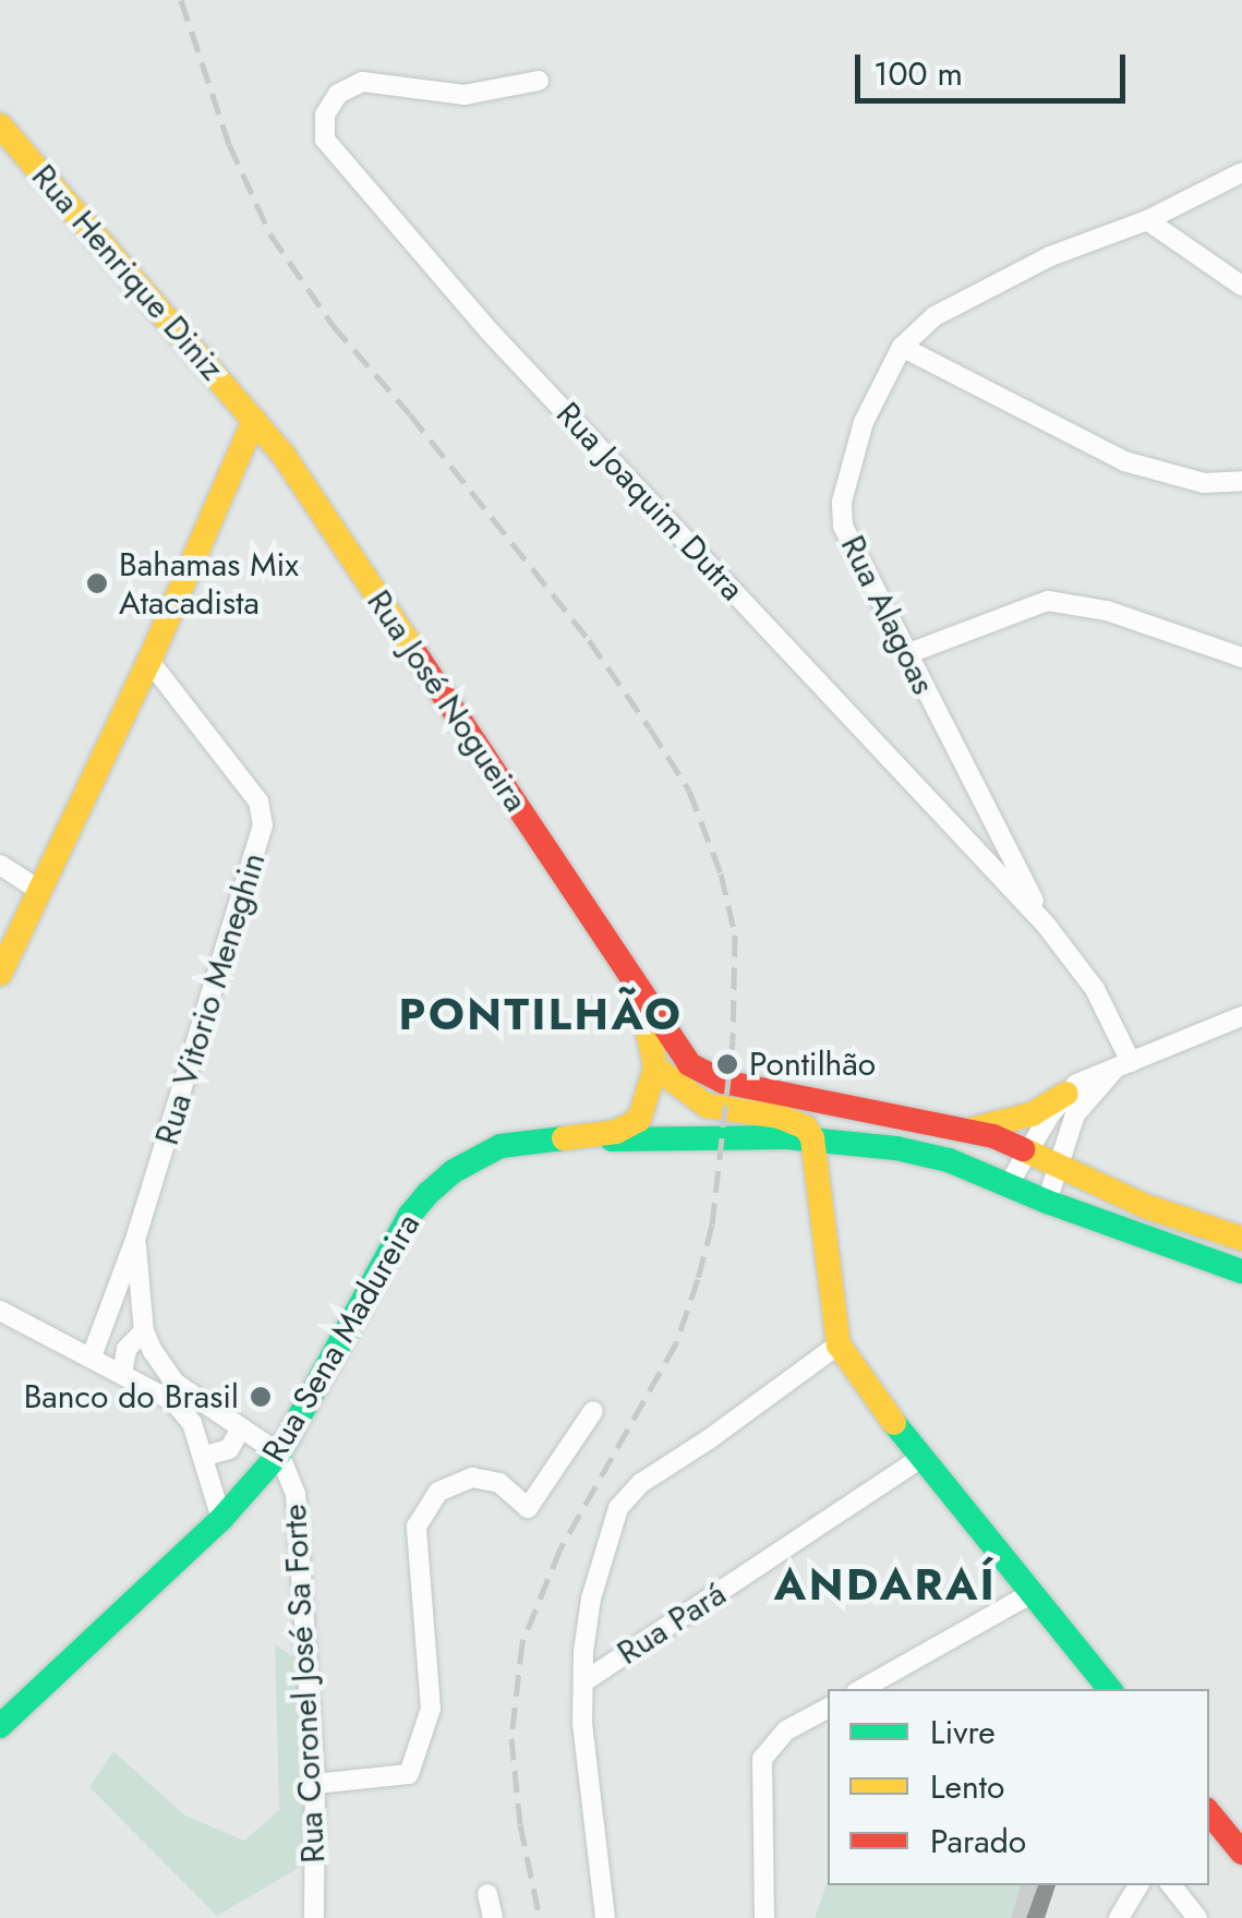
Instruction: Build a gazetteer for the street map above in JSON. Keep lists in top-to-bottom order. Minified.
{"streets":{"main road":["Rua Henrique Diniz","Rua José Nogueira","Rua Sena Madureira"],"street":["Rua Joaquim Dutra","Rua Alagoas","Rua Vitorio Meneghin","Rua Pará","Rua Coronel José Sa Forte"]},"crossings":[["Rua Henrique Diniz","Rua José Nogueira"],["Rua Joaquim Dutra","Rua Alagoas"],["Rua Sena Madureira","Rua Coronel José Sa Forte"]],"districts":["PONTILHÃO","ANDARAÍ"],"places":["Bahamas Mix Atacadista","Pontilhão","Banco do Brasil"],"legend":["Livre","Lento","Parado"],"scale_bar":"100 m"}
